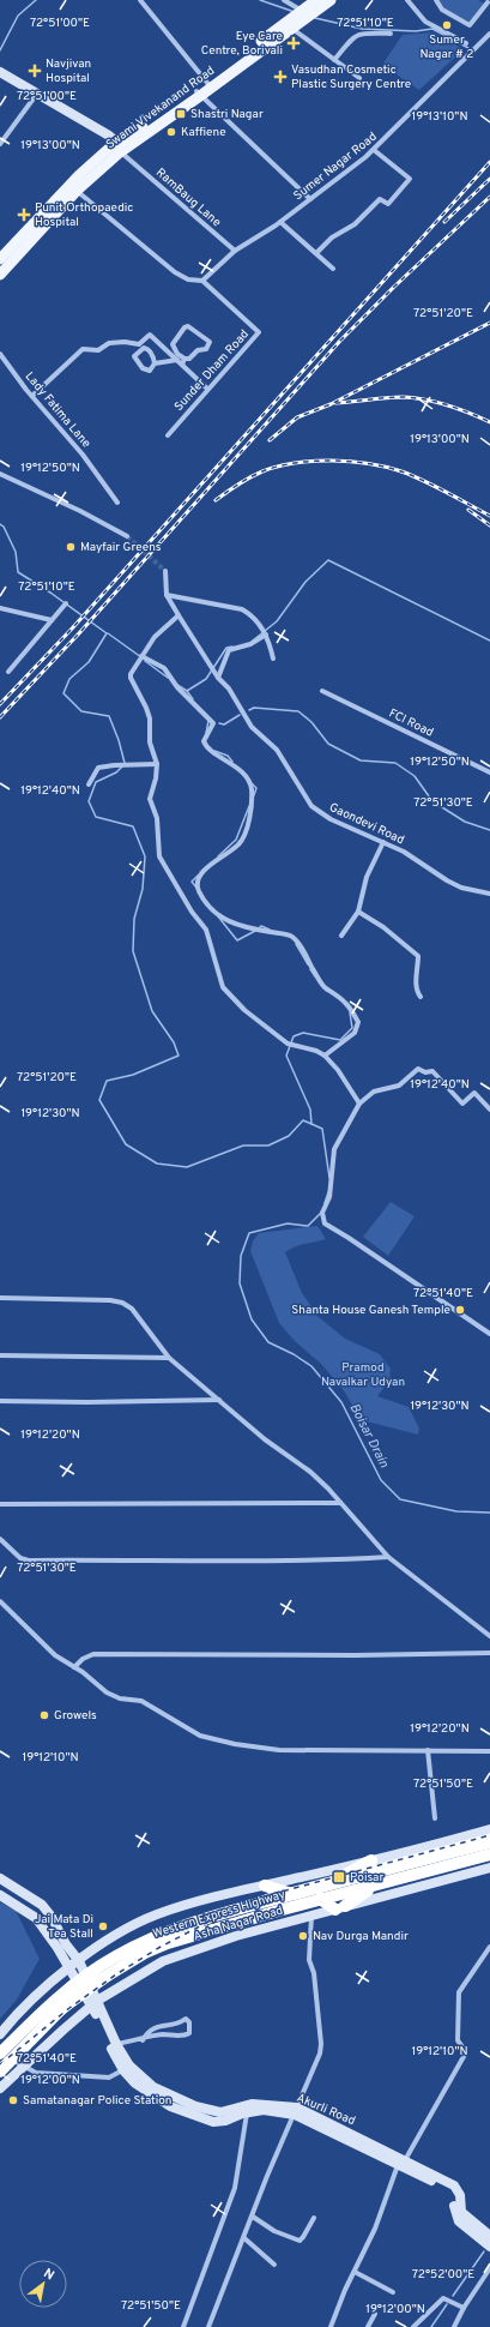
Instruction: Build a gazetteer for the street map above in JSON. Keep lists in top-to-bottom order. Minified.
{"streets":{"highway":["Western Express Highway"],"main road":["Swami Vivekanand Road"],"street":["Sumer Nagar Road","RamBaug Lane","Sunder Dham Road","Lady Fatima Lane","FCI Road","Gaondevi Road","Asha Nagar Road","Akurli Road"]},"crossings":[["Swami Vivekanand Road","RamBaug Lane"],["Sumer Nagar Road","RamBaug Lane"],["Sumer Nagar Road","Sunder Dham Road"],["Asha Nagar Road","Akurli Road"]],"water":["Boisar Drain"],"parks":["Pramod Navalkar Udyan"],"places":{"other":["Sumer Nagar # 2","Kaffiene","Mayfair Greens","Shanta House Ganesh Temple","Growels","Jai Mata Di Tea Stall","Nav Durga Mandir","Samatanagar Police Station"],"health":["Eye Care Centre, Borivali","Navjivan Hospital","Vasudhan Cosmetic Plastic Surgery Centre","Punit Orthopaedic Hospital"],"transit":["Shastri Nagar","Poisar"]},"north":"top right","coordinates":["72°51'00\"E","72°51'10\"E","19°13'10\"N","19°13'00\"N","72°51'20\"E","19°12'50\"N","19°12'40\"N","72°51'30\"E","19°12'30\"N","72°51'40\"E","19°12'20\"N","19°12'10\"N","72°51'50\"E","19°12'00\"N","72°52'00\"E"]}
